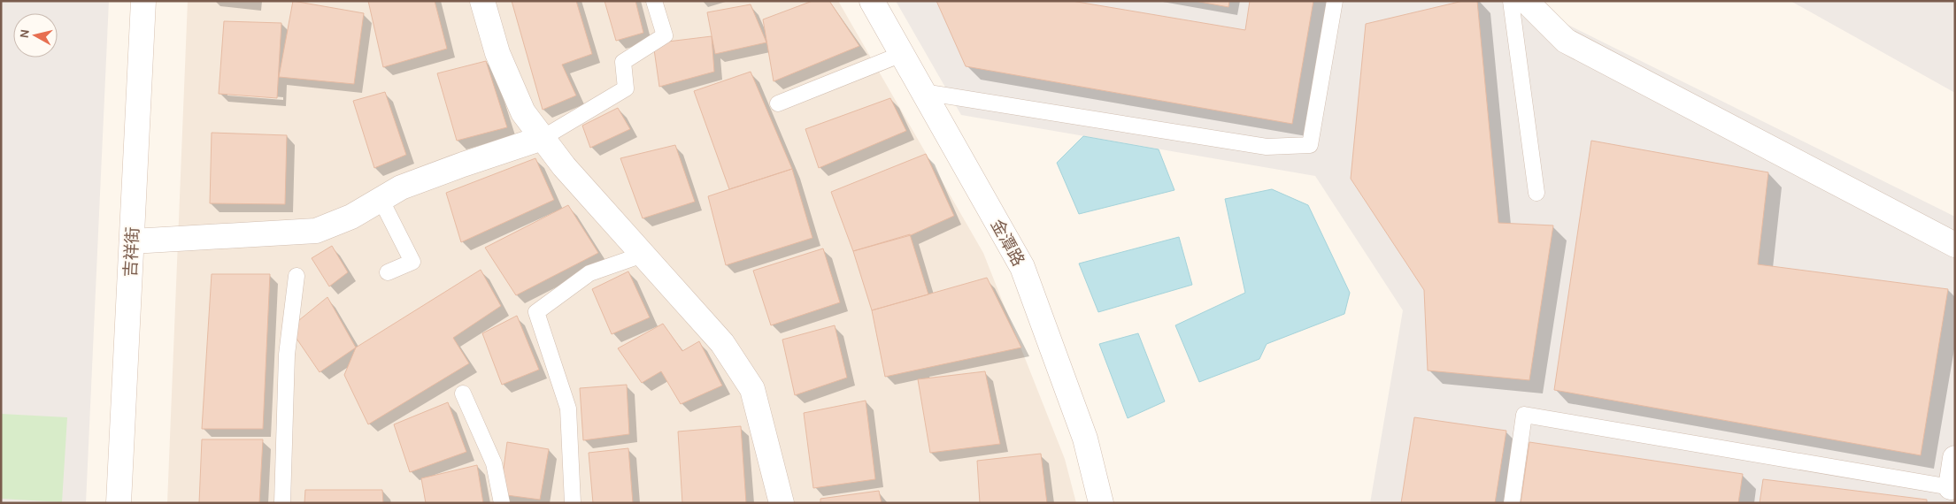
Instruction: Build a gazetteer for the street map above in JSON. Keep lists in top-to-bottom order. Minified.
{"streets":{"street":["金潭路","吉祥街"]},"north":"left"}
